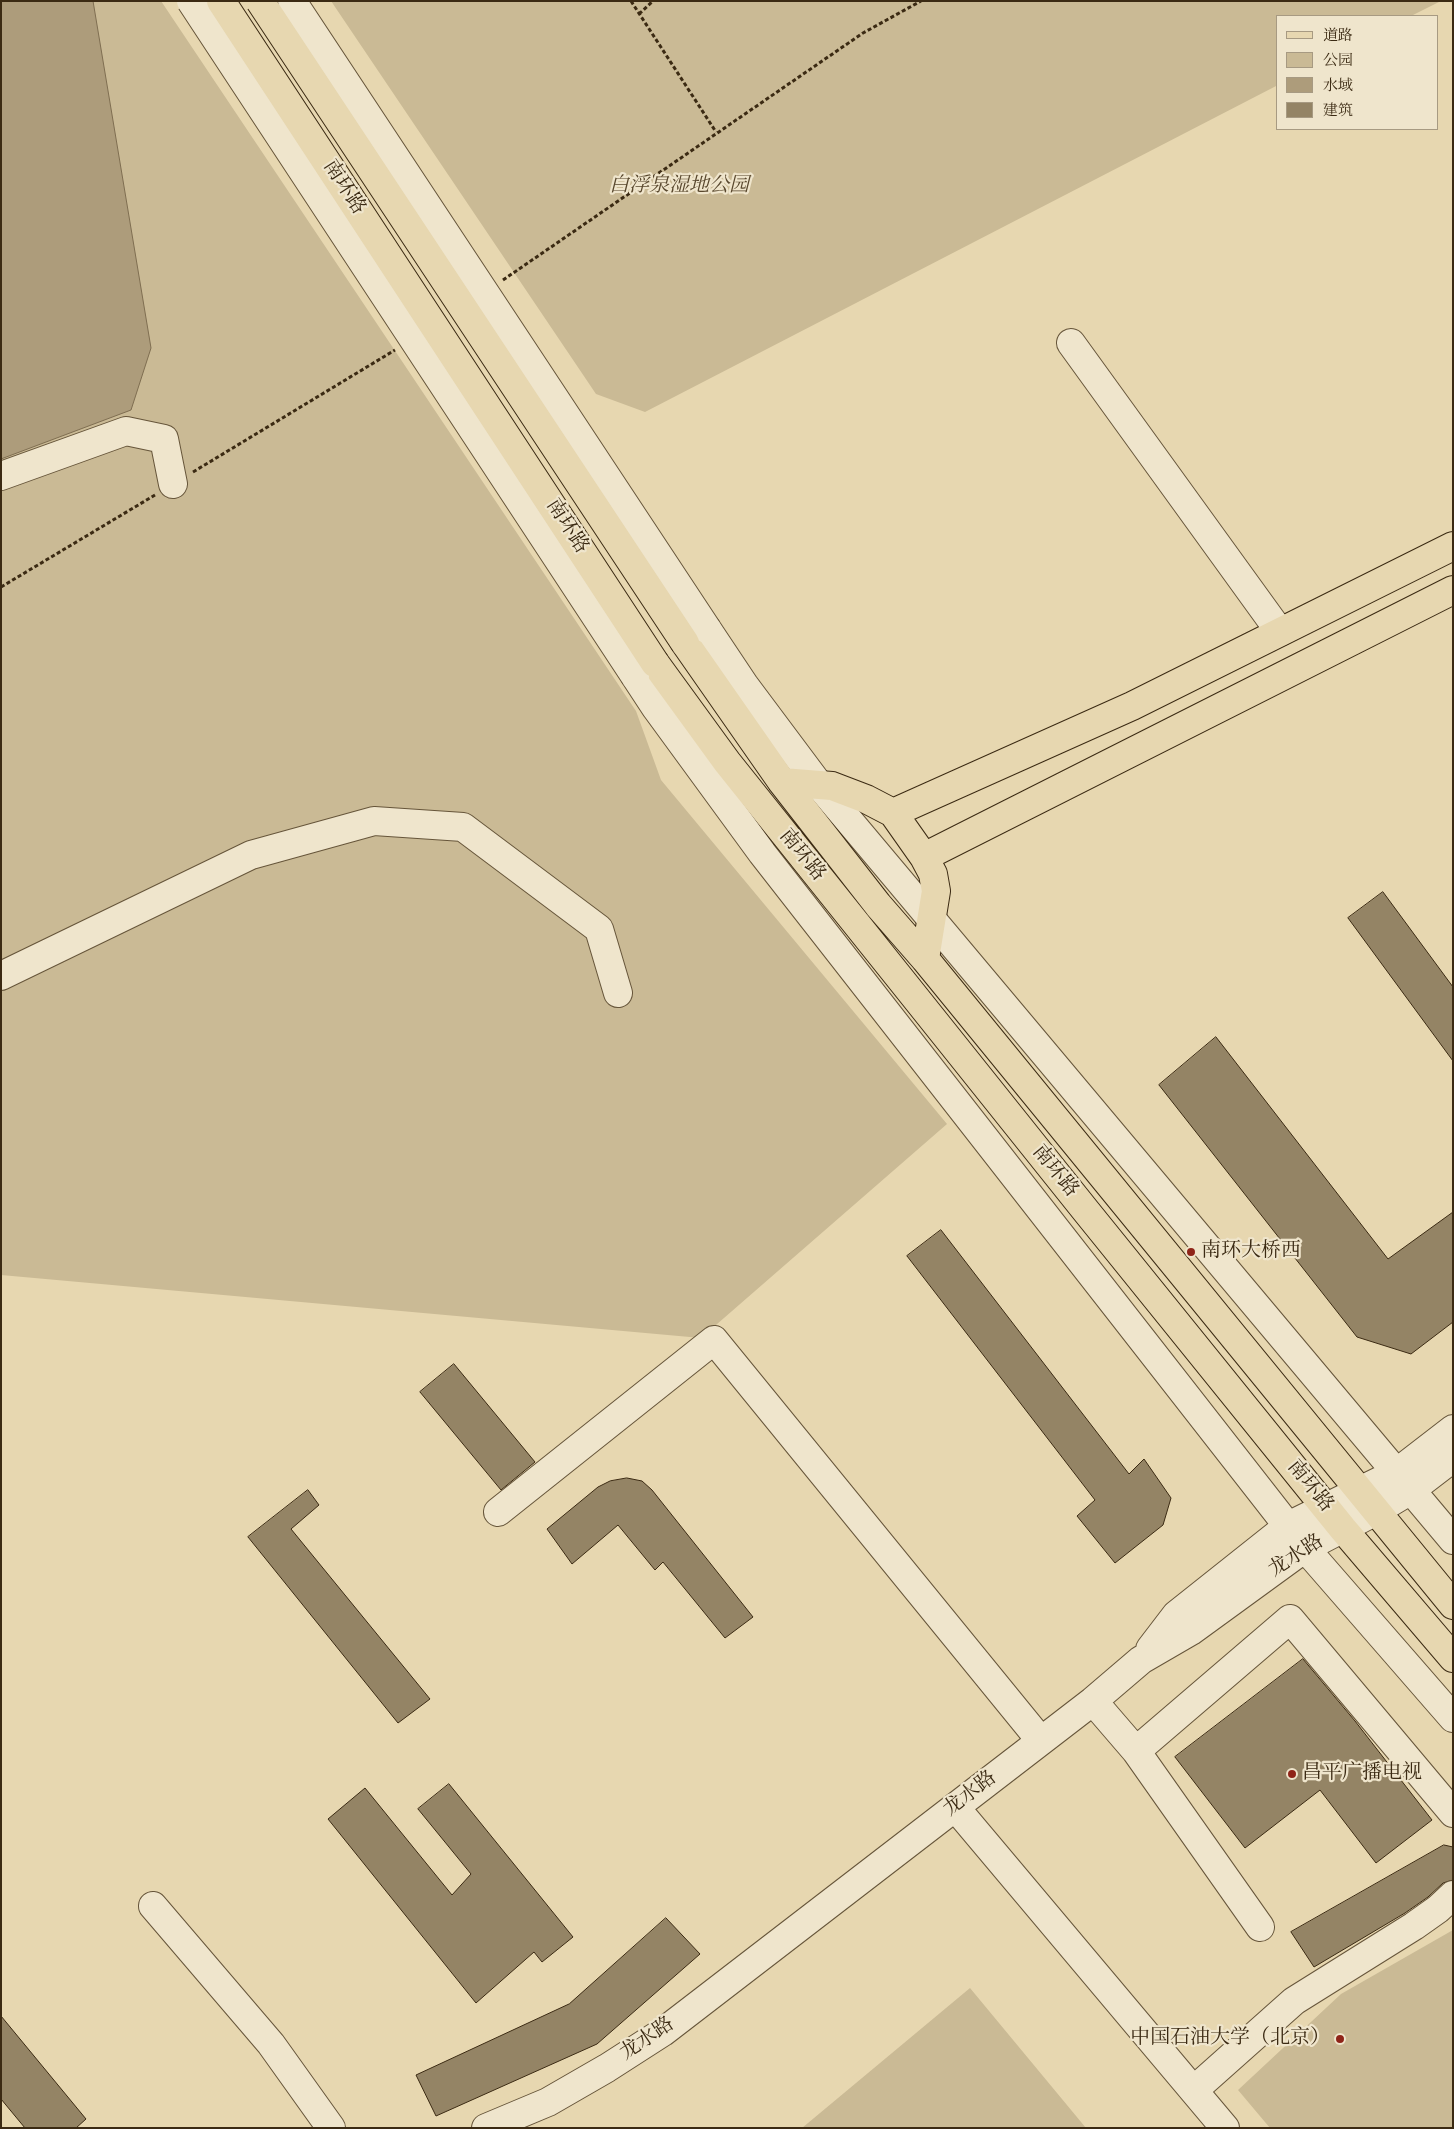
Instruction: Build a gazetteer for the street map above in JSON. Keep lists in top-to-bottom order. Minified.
{"streets":{"main road":["南环路"],"street":["龙水路"]},"crossings":[["南环路","龙水路"]],"parks":["白浮泉湿地公园"],"places":["南环大桥西","昌平广播电视","中国石油大学（北京）"],"legend":["道路","公园","水域","建筑"]}
